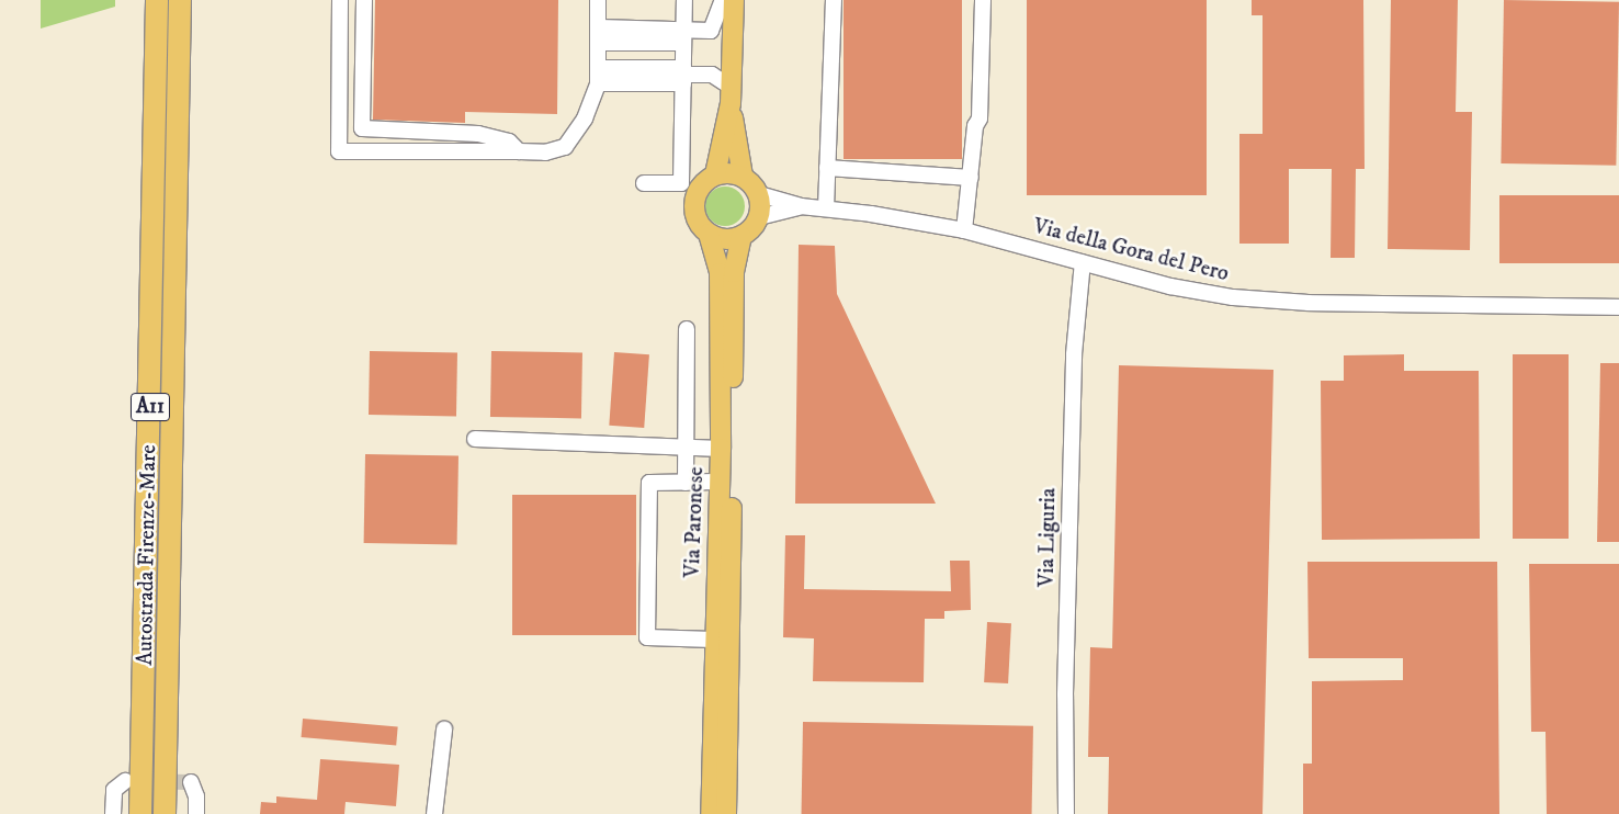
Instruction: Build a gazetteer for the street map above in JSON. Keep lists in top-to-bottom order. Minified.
{"streets":{"highway":["A11","Autostrada Firenze-Mare"],"main road":["Via Paronese"],"street":["Via della Gora del Pero","Via Liguria"]},"crossings":[["Via della Gora del Pero","Via Paronese"],["Via della Gora del Pero","Via Liguria"]]}
